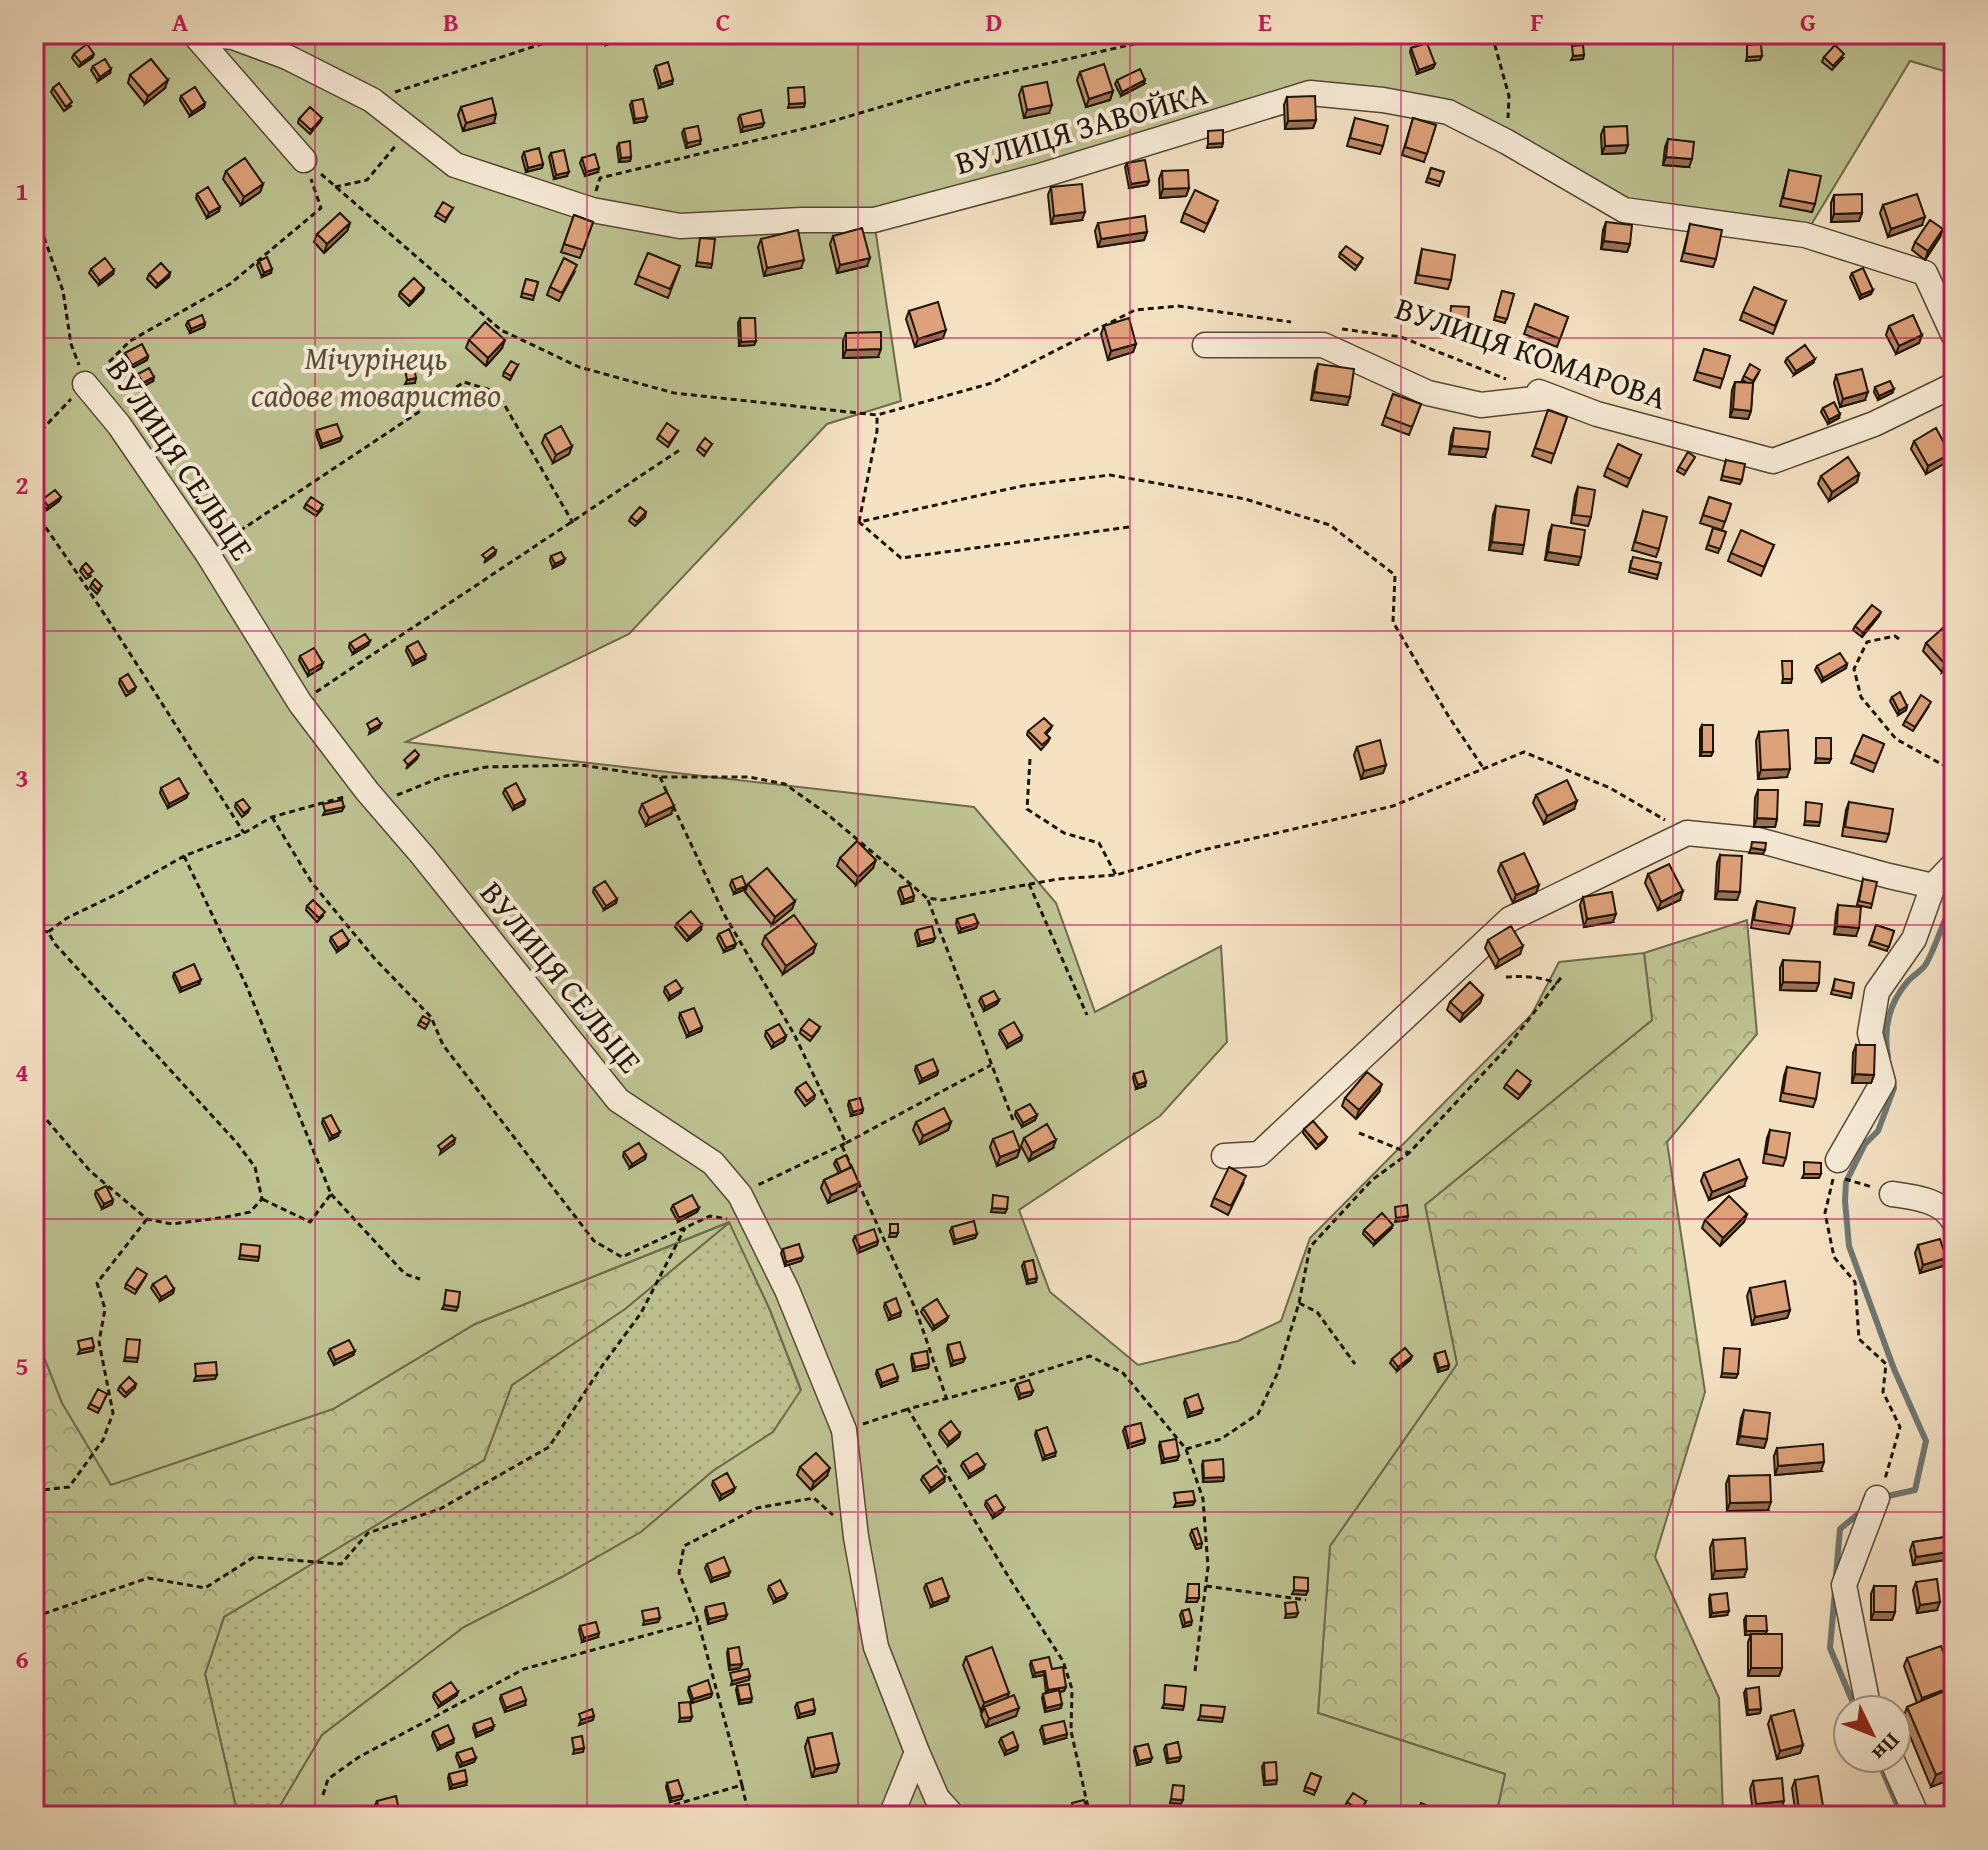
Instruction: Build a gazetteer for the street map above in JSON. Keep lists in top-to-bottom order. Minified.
{"streets":{"street":["ВУЛИЦЯ ЗАВОЙКА","ВУЛИЦЯ КОМАРОВА","ВУЛИЦЯ СЕЛЬЦЕ"]},"parks":["Мічурінець садове товариство"],"north":"bottom right","grid":{"columns":["A","B","C","D","E","F","G"],"rows":["1","2","3","4","5","6"]}}
